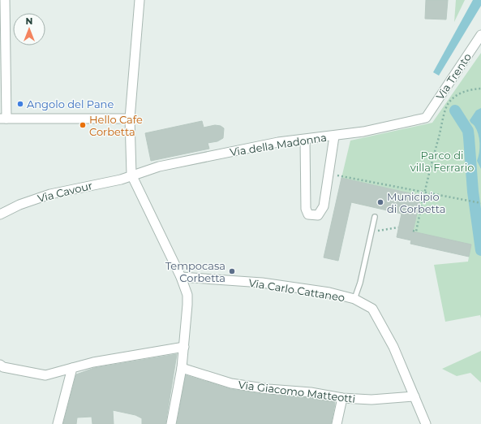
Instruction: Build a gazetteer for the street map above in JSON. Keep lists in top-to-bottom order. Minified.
{"streets":{"street":["Via Trento","Via della Madonna","Via Cavour","Via Carlo Cattaneo","Via Giacomo Matteotti"]},"crossings":[["Via Trento","Via della Madonna"],["Via della Madonna","Via Cavour"],["Via Carlo Cattaneo","Via Giacomo Matteotti"]],"parks":["Parco di villa Ferrario"],"places":["Angolo del Pane","Hello Cafe Corbetta","Municipio di Corbetta","Tempocasa Corbetta"],"north":"top"}
